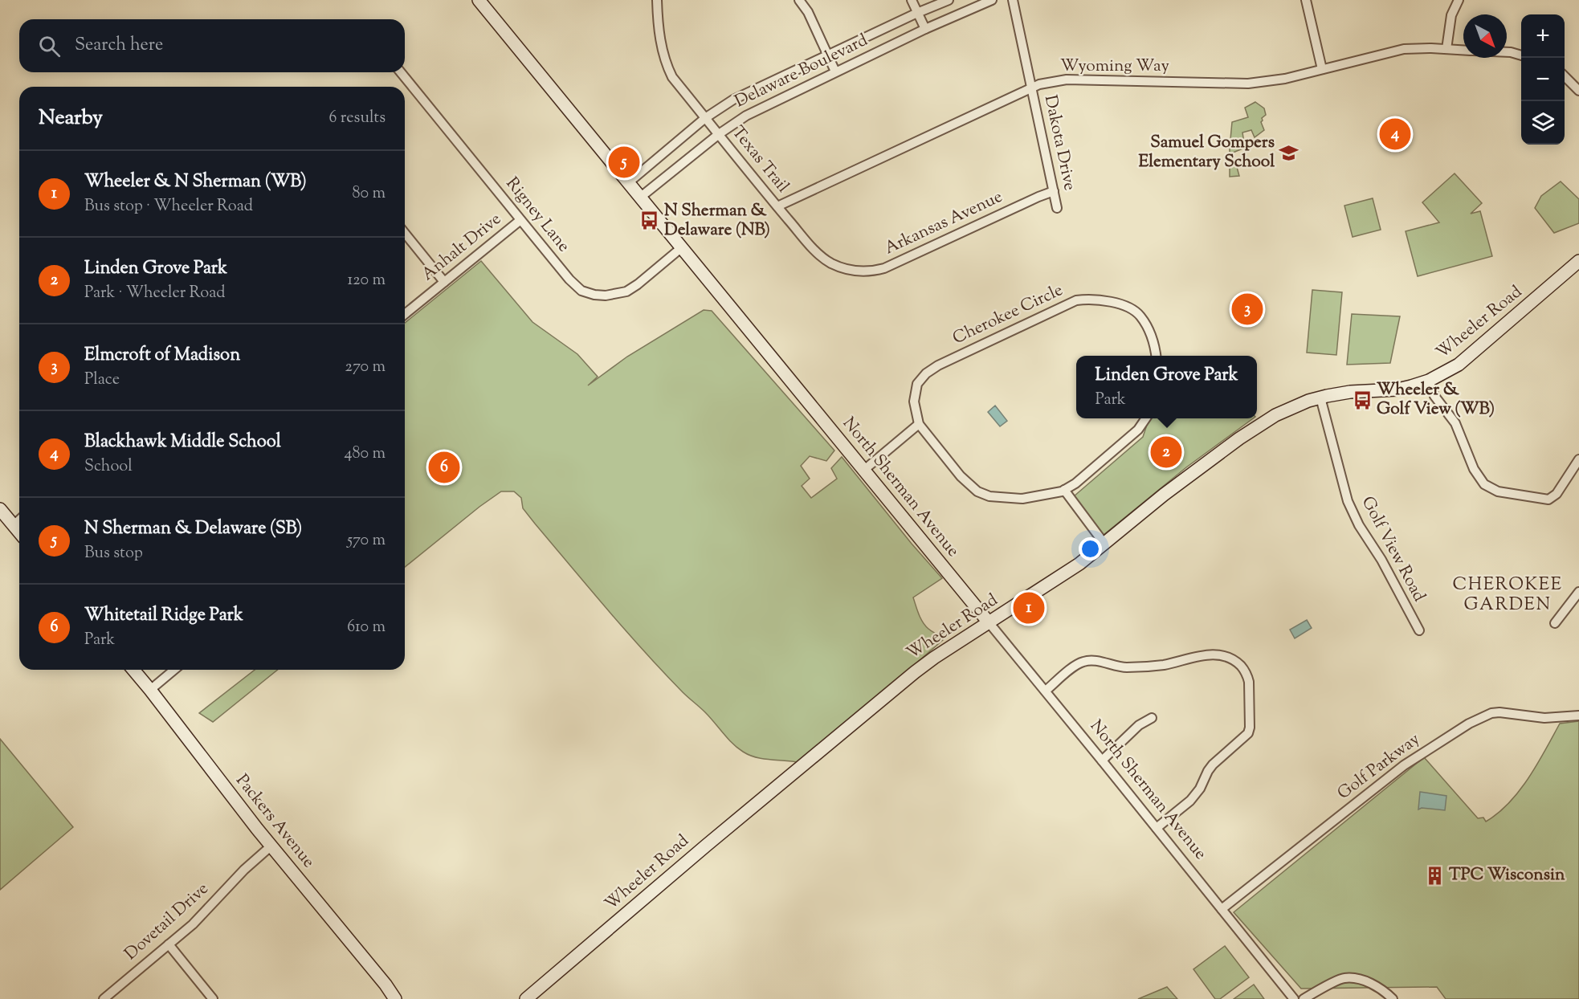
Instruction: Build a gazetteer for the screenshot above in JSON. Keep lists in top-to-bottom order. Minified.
{"streets":{"street":["Wyoming Way","Delaware Boulevard","Dakota Drive","Texas Trail","Rigney Lane","Arkansas Avenue","Anhalt Drive","Cherokee Circle","Wheeler Road","North Sherman Avenue","Golf View Road","Golf Parkway","Packers Avenue","Dovetail Drive"]},"crossings":[["Wyoming Way","Dakota Drive"],["Wyoming Way","Texas Trail"],["Delaware Boulevard","Texas Trail"],["Delaware Boulevard","North Sherman Avenue"],["Dakota Drive","Arkansas Avenue"],["Texas Trail","Arkansas Avenue"],["Rigney Lane","Anhalt Drive"],["Rigney Lane","North Sherman Avenue"],["Wheeler Road","North Sherman Avenue"],["Wheeler Road","Golf View Road"],["North Sherman Avenue","Golf Parkway"],["Packers Avenue","Dovetail Drive"]],"districts":["CHEROKEE GARDEN"],"places":{"school or university":["Samuel Gompers Elementary School"],"bus stop":["N Sherman & Delaware (NB)","Wheeler & Golf View (WB)"],"building":["TPC Wisconsin"]},"north":"bottom right","page":{"map_buttons":["+","−"],"search":"Search here","heading":["Nearby","6 results"],"pins":["4","5","3","2","6","1"],"list":[{"mark":"1","name":"Wheeler & N Sherman (WB)","note":"Bus stop · Wheeler Road","value":"80 m"},{"mark":"2","name":"Linden Grove Park","note":"Park · Wheeler Road","value":"120 m"},{"mark":"3","name":"Elmcroft of Madison","note":"Place","value":"270 m"},{"mark":"4","name":"Blackhawk Middle School","note":"School","value":"480 m"},{"mark":"5","name":"N Sherman & Delaware (SB)","note":"Bus stop","value":"570 m"},{"mark":"6","name":"Whitetail Ridge Park","note":"Park","value":"610 m"}],"popup":["Linden Grove Park","Park"]}}
